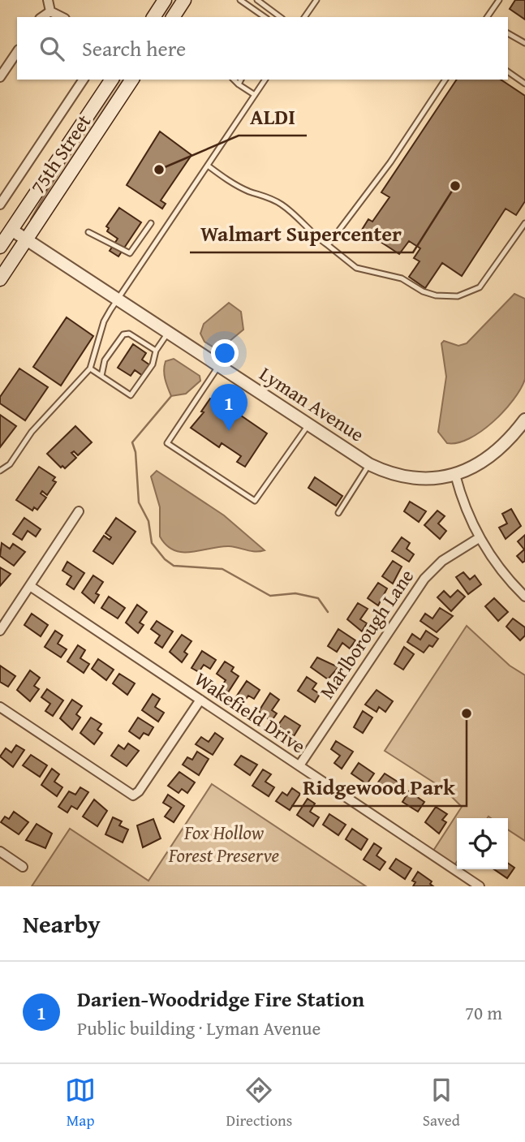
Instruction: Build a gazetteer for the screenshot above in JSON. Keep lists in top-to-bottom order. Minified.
{"streets":{"main road":["75th Street"],"street":["Lyman Avenue","Marlborough Lane","Wakefield Drive"]},"crossings":[["75th Street","Lyman Avenue"],["Marlborough Lane","Wakefield Drive"]],"parks":["Fox Hollow Forest Preserve"],"places":["ALDI","Walmart Supercenter","Ridgewood Park"],"page":{"search":"Search here","pins":"1","heading":"Nearby","list":[{"mark":"1","name":"Darien-Woodridge Fire Station","note":"Public building · Lyman Avenue","value":"70 m"}],"nav":["Map","Directions","Saved"]}}
